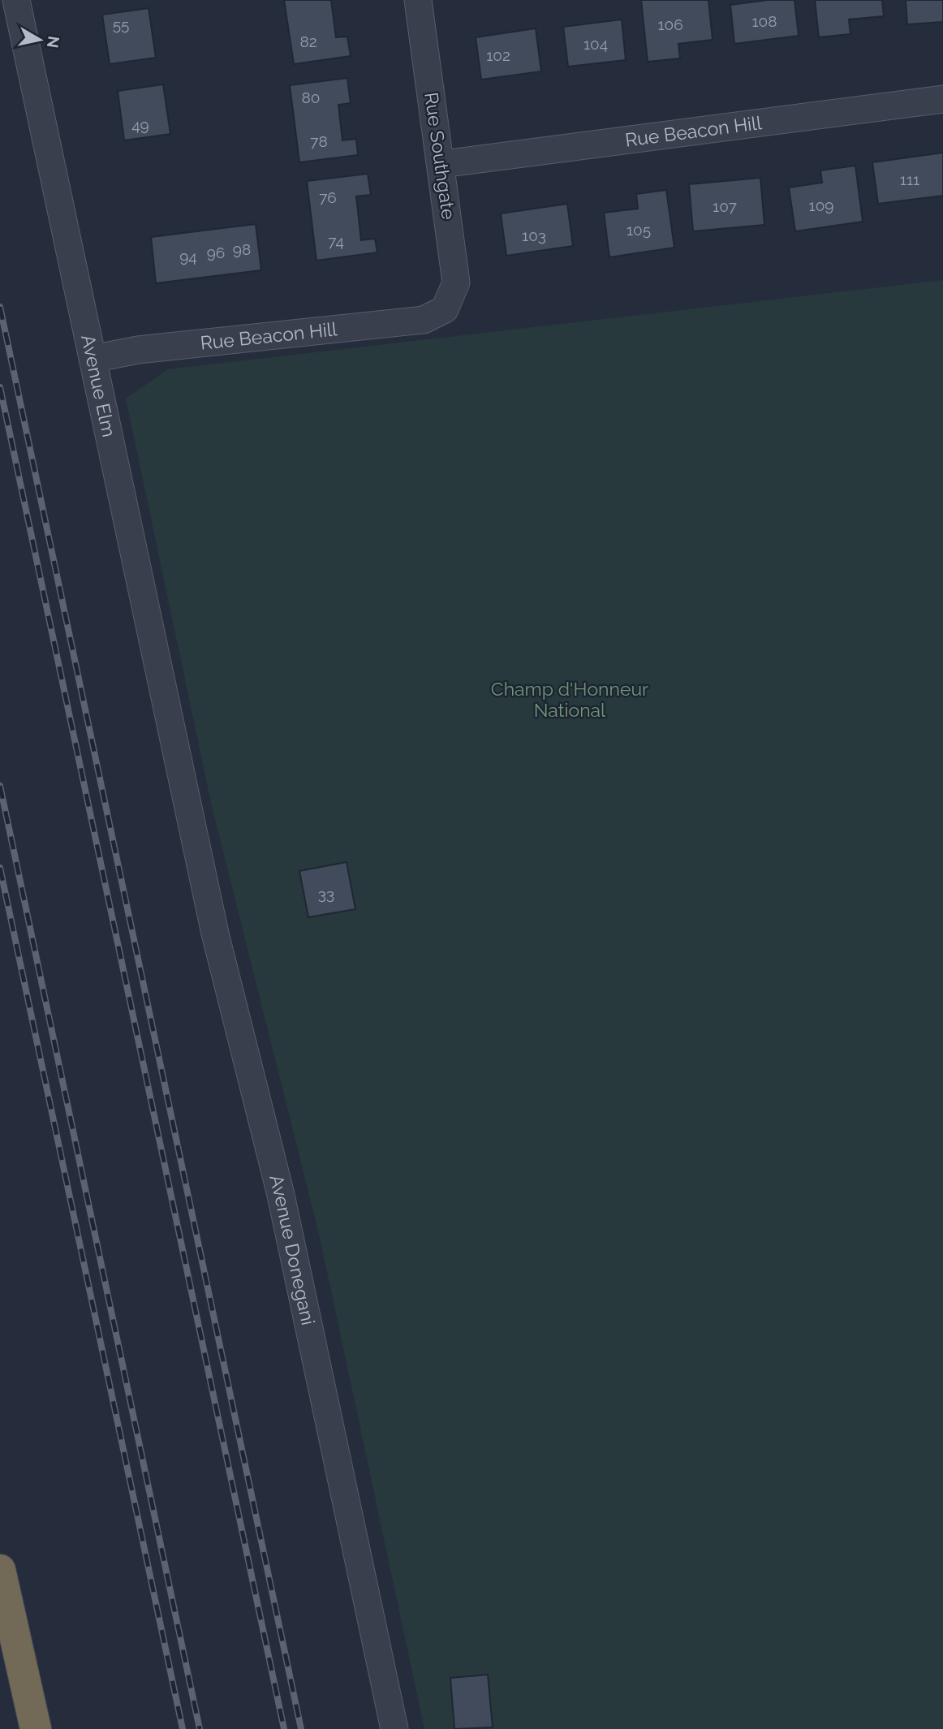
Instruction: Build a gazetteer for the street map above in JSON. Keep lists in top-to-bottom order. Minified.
{"streets":{"street":["Rue Beacon Hill","Rue Southgate","Avenue Elm","Avenue Donegani"]},"crossings":[["Rue Beacon Hill","Rue Southgate"],["Rue Beacon Hill","Avenue Elm"],["Avenue Elm","Avenue Donegani"]],"parks":["Champ d'Honneur National"],"house_numbers":["108","55","106","82","104","102","80","49","78","111","76","109","107","105","103","74","98","96","94","33"],"north":"right"}
